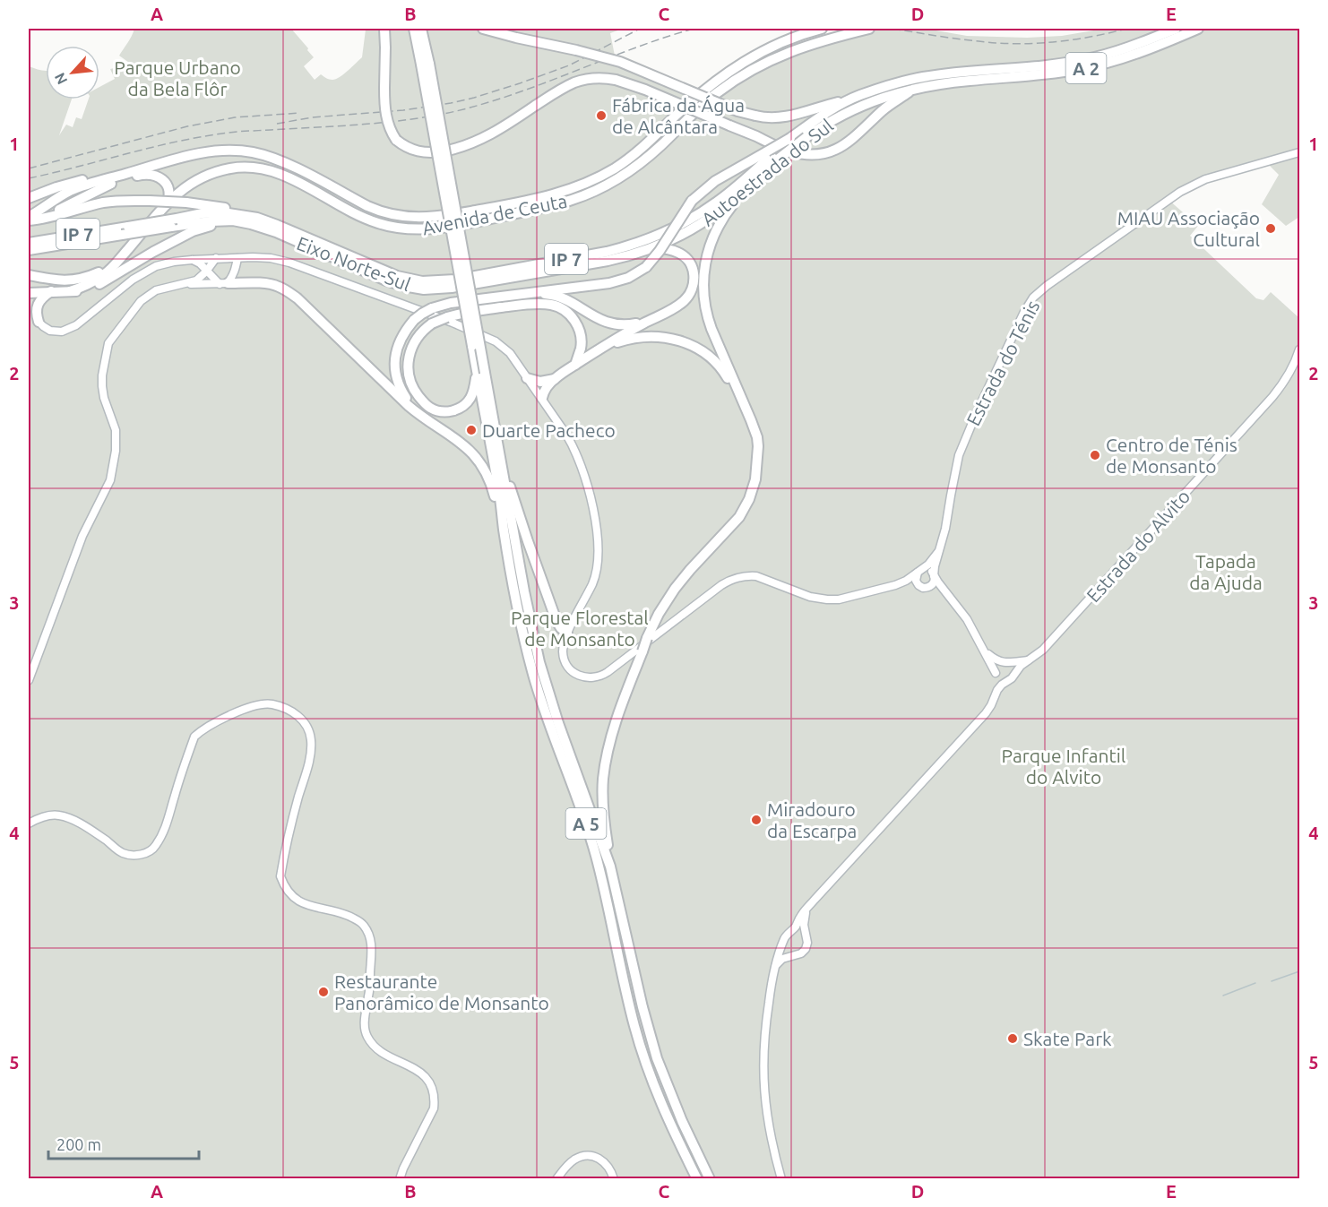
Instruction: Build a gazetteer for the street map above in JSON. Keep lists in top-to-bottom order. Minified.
{"streets":{"highway":["A 2","Autoestrada do Sul","Avenida de Ceuta","IP 7","Eixo Norte-Sul","A 5"],"street":["Estrada do Ténis","Estrada do Alvito"]},"crossings":[["Autoestrada do Sul","Eixo Norte-Sul"]],"parks":["Parque Urbano da Bela Flôr","Tapada da Ajuda","Parque Florestal de Monsanto","Parque Infantil do Alvito"],"places":["Fábrica da Água de Alcântara","MIAU Associação Cultural","Duarte Pacheco","Centro de Ténis de Monsanto","Miradouro da Escarpa","Restaurante Panorâmico de Monsanto","Skate Park"],"scale_bar":"200 m","north":"bottom left","grid":{"columns":["A","B","C","D","E"],"rows":["1","2","3","4","5"]}}
